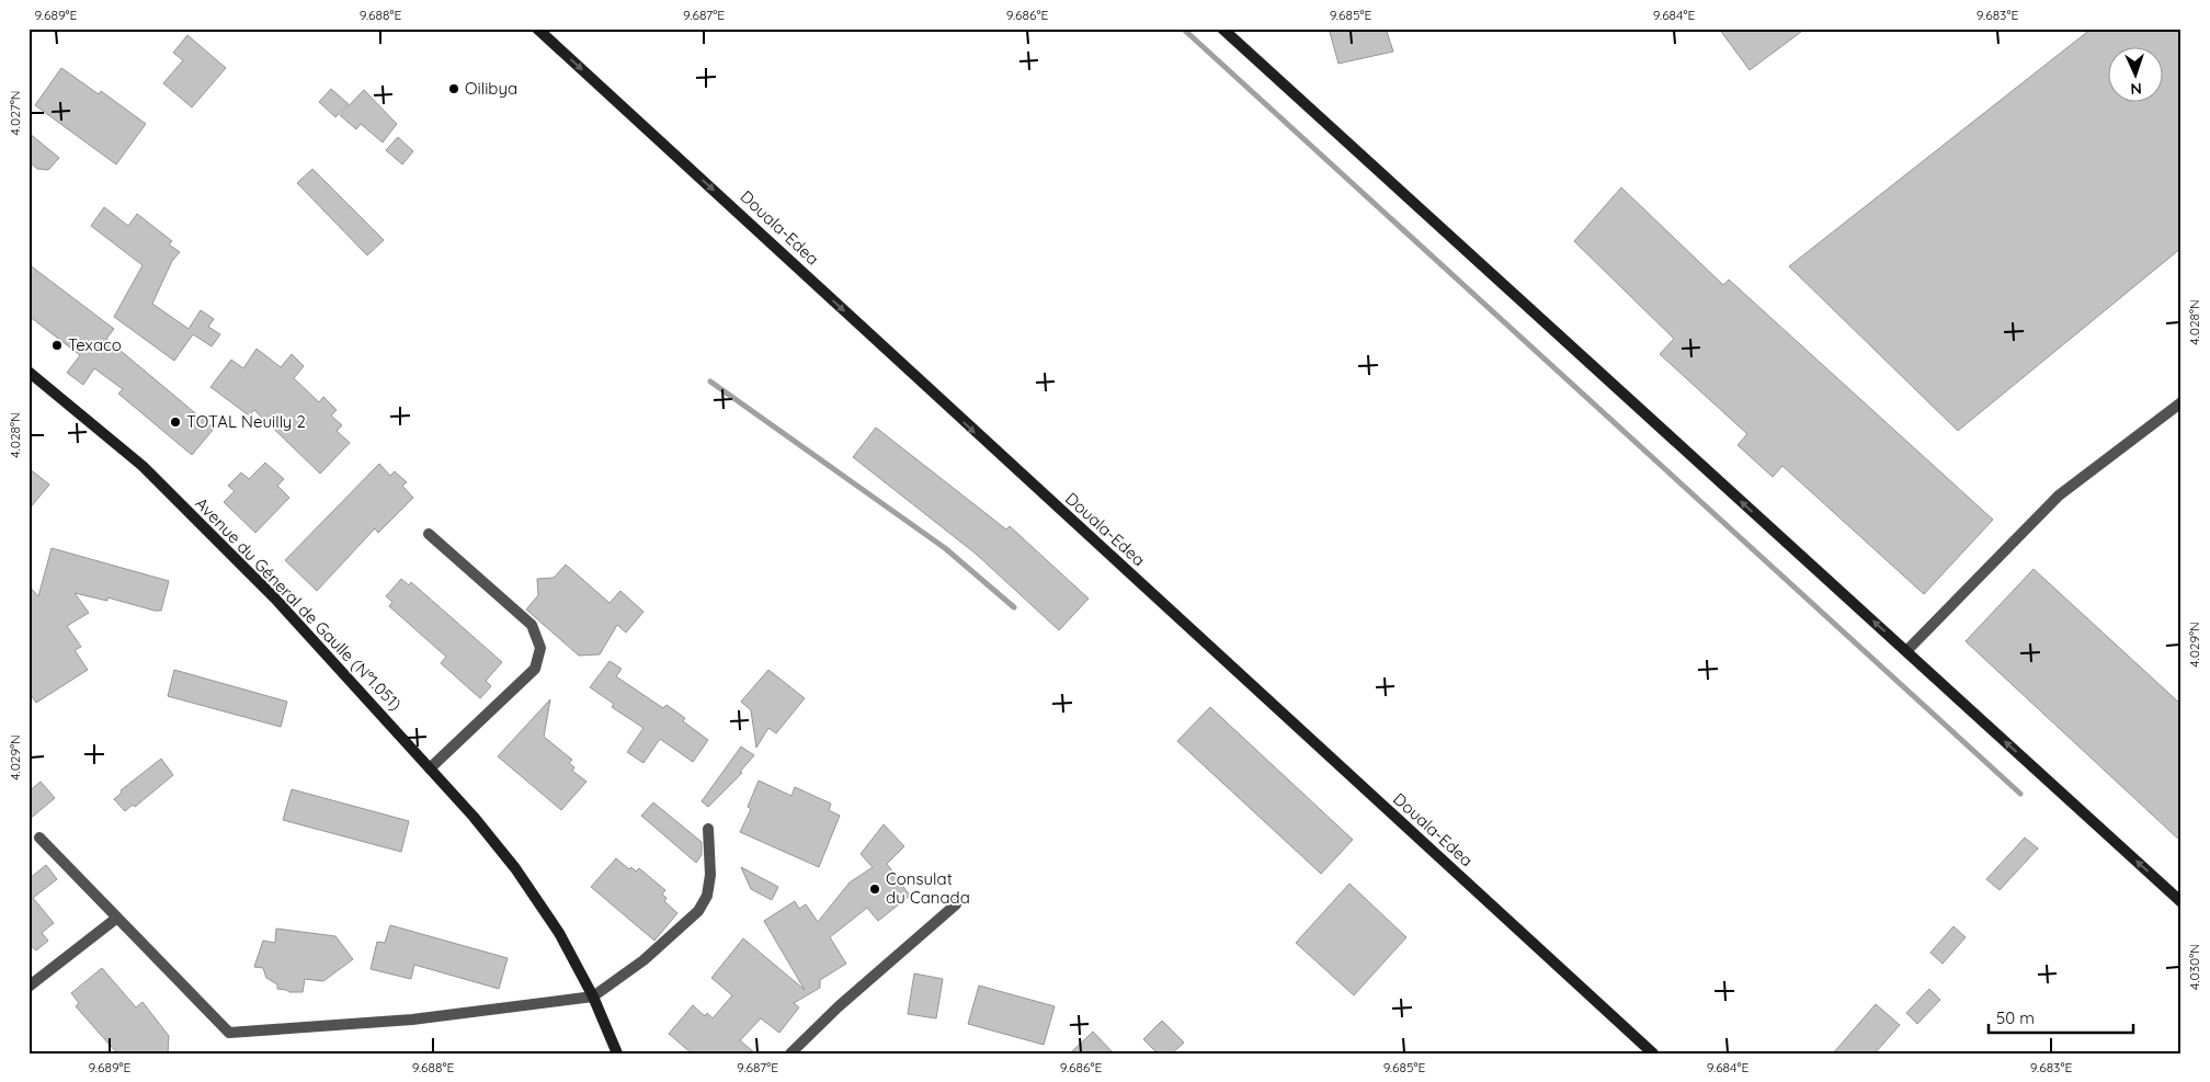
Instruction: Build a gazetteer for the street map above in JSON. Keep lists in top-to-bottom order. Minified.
{"streets":{"main road":["Douala-Edea","Avenue du Géneral de Gaulle (N°1.051)"]},"one_way":["Douala-Edea"],"places":["Oilibya","Texaco","TOTAL Neuilly 2","Consulat du Canada"],"scale_bar":"50 m","north":"bottom","coordinates":["9.689°E","9.688°E","9.687°E","9.686°E","9.685°E","9.684°E","9.683°E","4.027°N","4.028°N","4.029°N","4.030°N"]}
